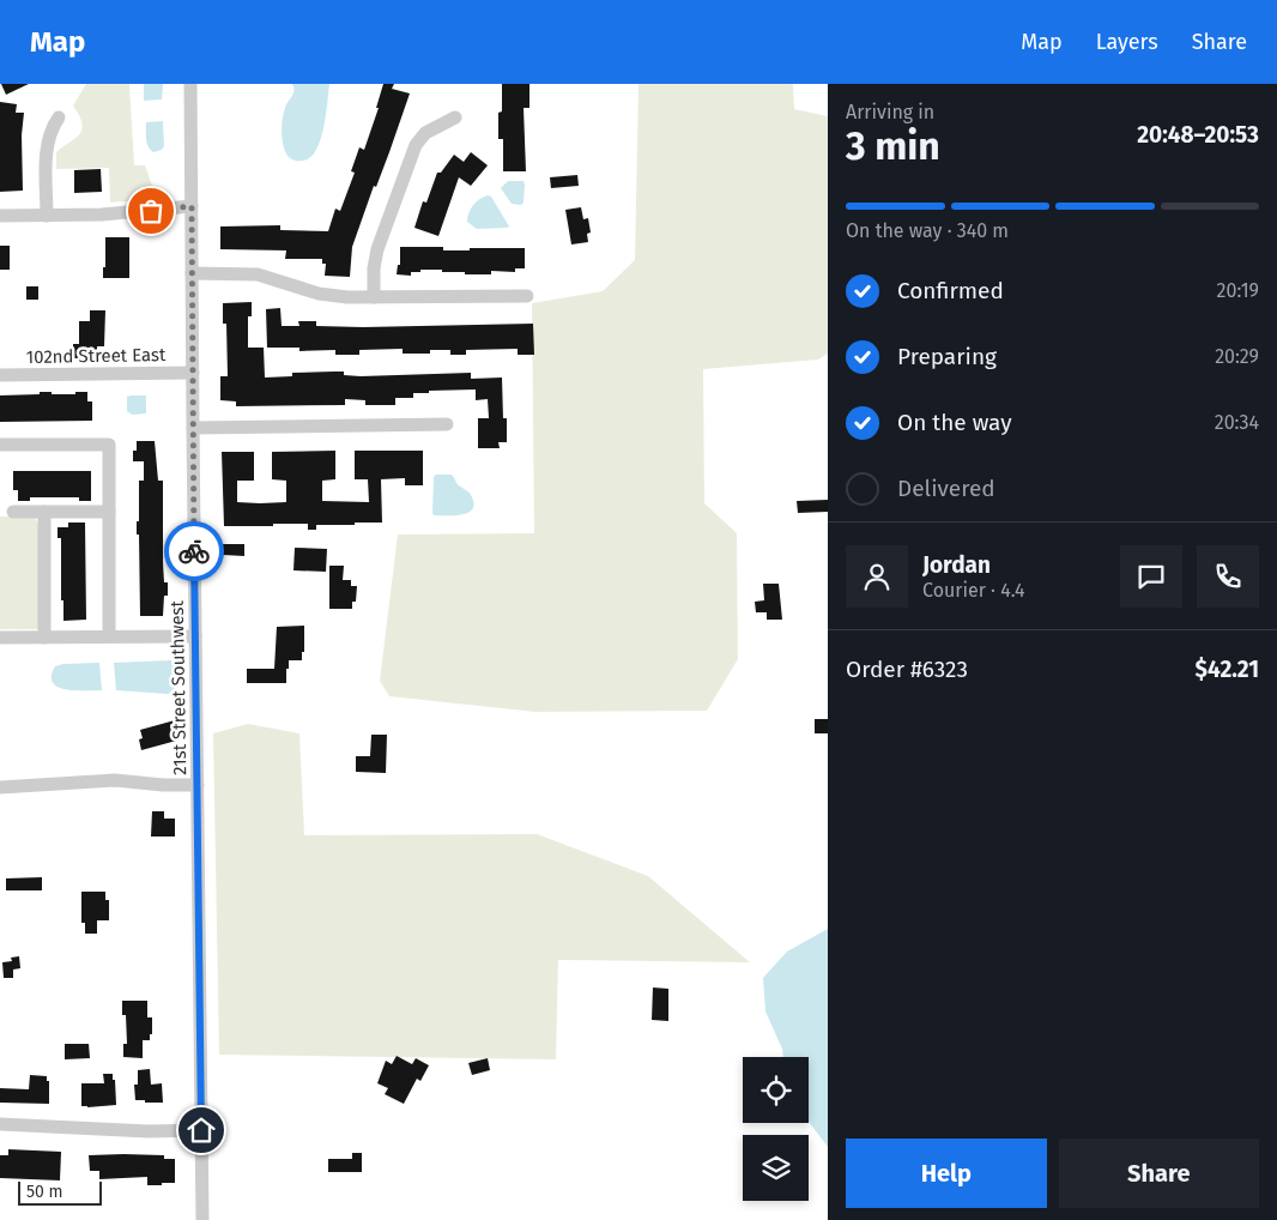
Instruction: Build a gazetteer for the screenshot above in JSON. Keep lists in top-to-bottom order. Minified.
{"streets":{"street":["102nd Street East","21st Street Southwest"]},"crossings":[["102nd Street East","21st Street Southwest"]],"scale_bar":"50 m","page":{"header":"Map","nav":["Map","Layers","Share"],"heading":["3 min","Arriving in","20:48–20:53"],"panel":["Jordan","Courier · 4.4","Order #6323","$42.21"],"bar":"On the way · 340 m","list":[["Confirmed","20:19"],["Preparing","20:29"],["On the way","20:34"],"Delivered"],"buttons":["Help","Share"],"scale":"50 m"}}
